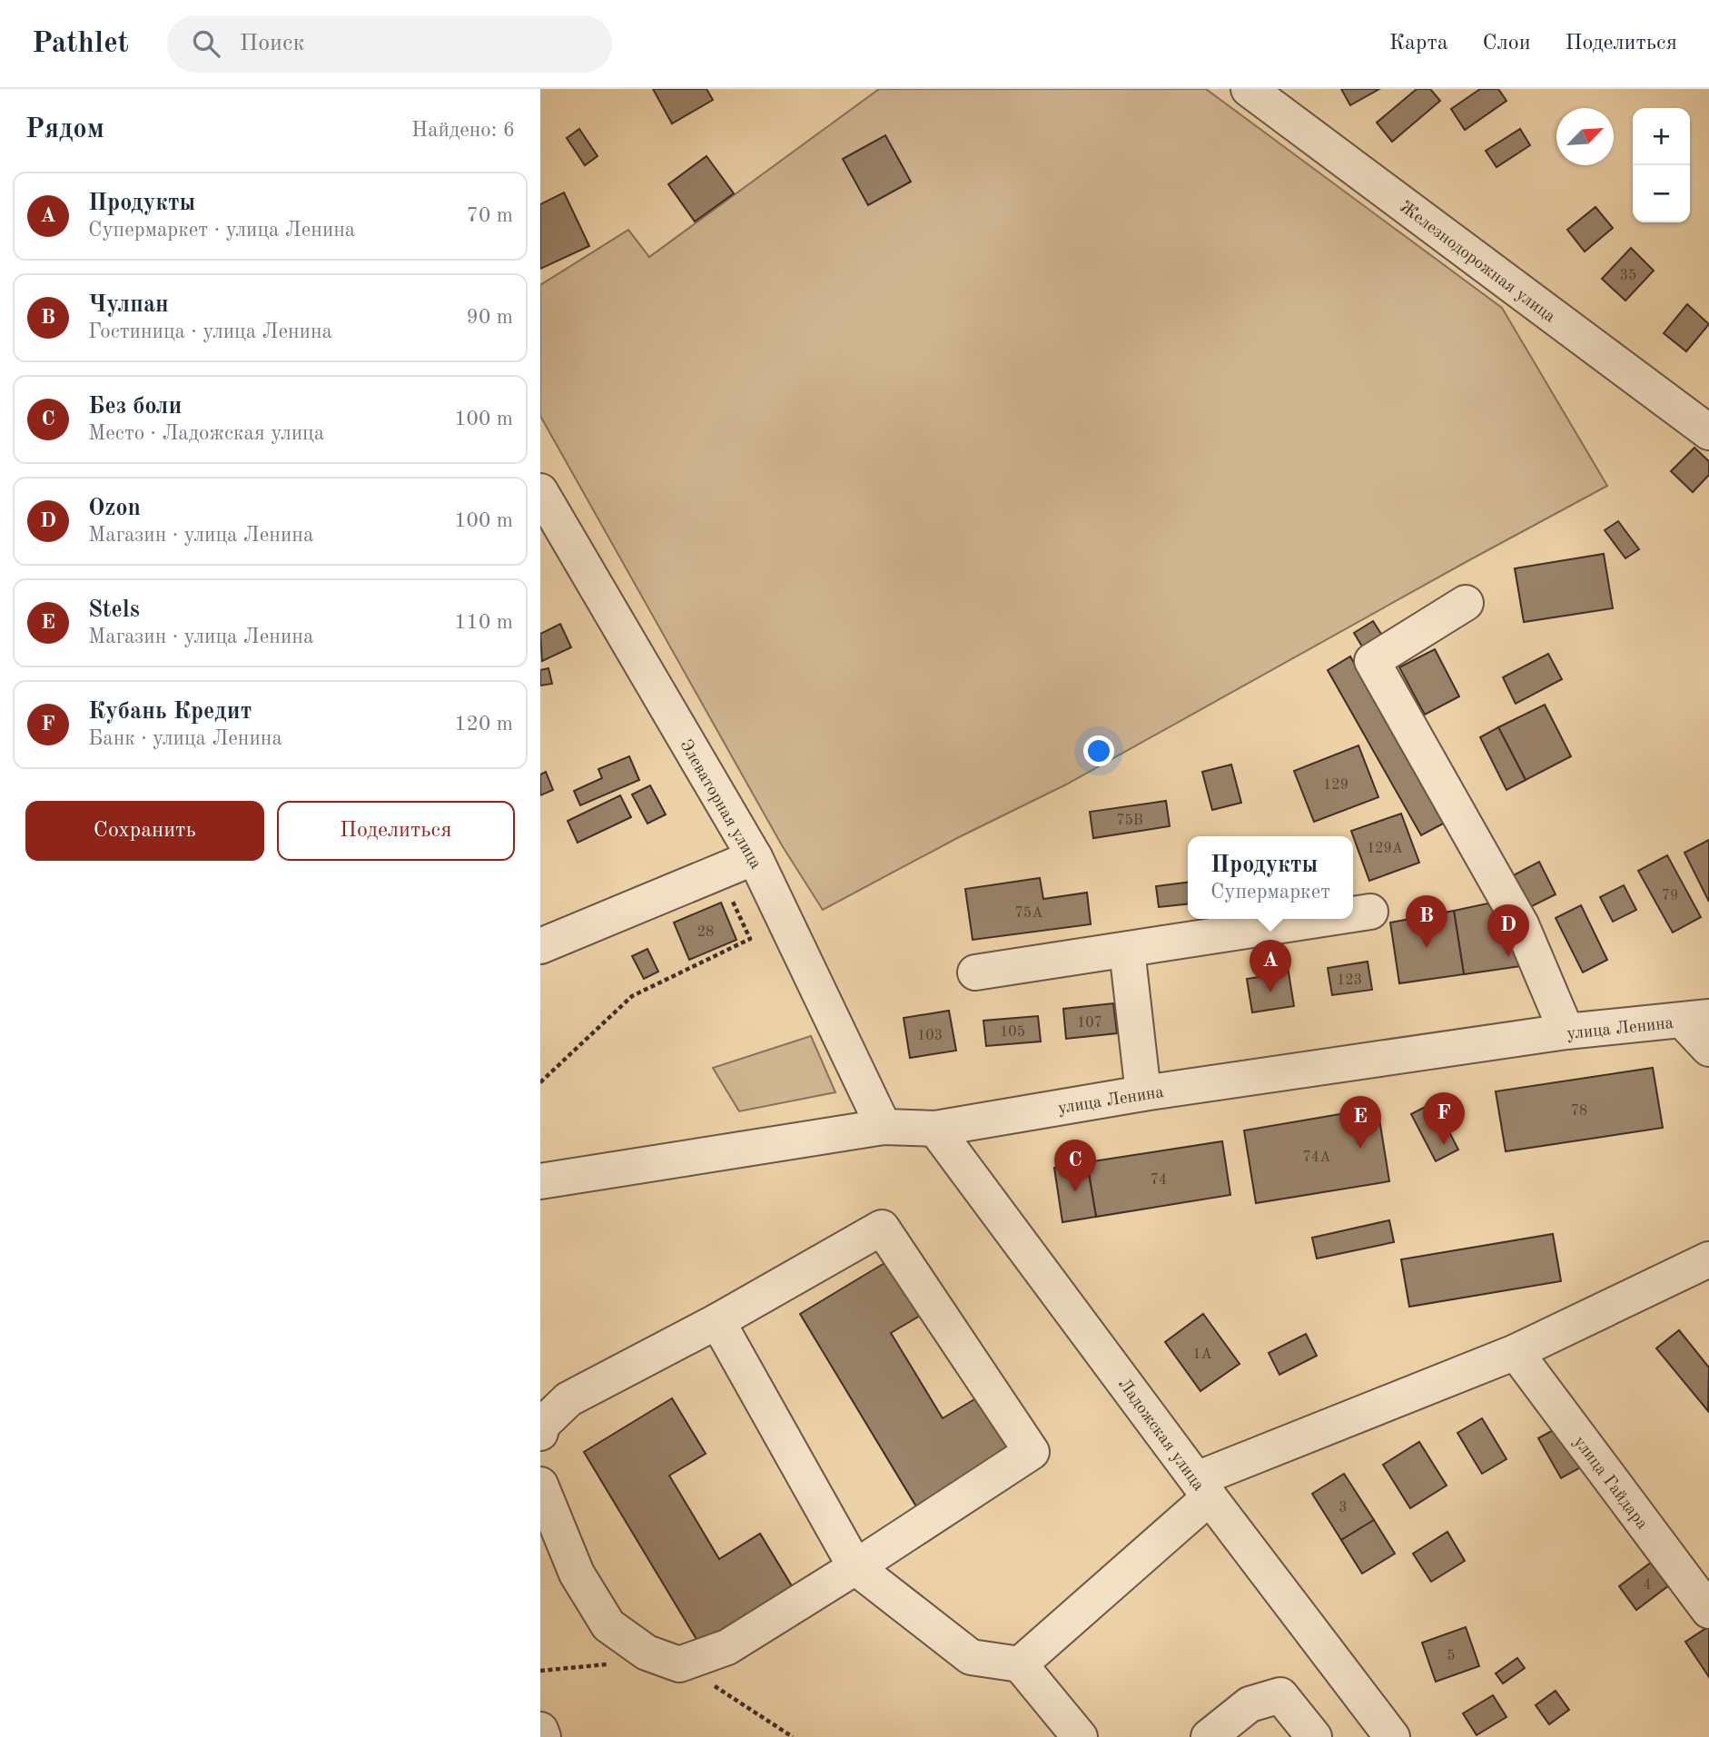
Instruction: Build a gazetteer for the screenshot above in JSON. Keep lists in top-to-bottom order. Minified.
{"streets":{"street":["Железнодорожная улица","Элеваторная улица","улица Ленина","Ладожская улица","улица Гайдара"]},"crossings":[["Элеваторная улица","улица Ленина"],["улица Ленина","Ладожская улица"]],"house_numbers":["35","129","75В","129А","79","75А","28","123","107","105","103","78","74А","74","1А","3","4","5"],"north":"top right","page":{"header":"Pathlet","search":"Поиск","nav":["Карта","Слои","Поделиться"],"heading":["Рядом","Найдено: 6"],"map_buttons":["+","−"],"list":[{"mark":"A","name":"Продукты","note":"Супермаркет · улица Ленина","value":"70 m"},{"mark":"B","name":"Чулпан","note":"Гостиница · улица Ленина","value":"90 m"},{"mark":"C","name":"Без боли","note":"Место · Ладожская улица","value":"100 m"},{"mark":"D","name":"Ozon","note":"Магазин · улица Ленина","value":"100 m"},{"mark":"E","name":"Stels","note":"Магазин · улица Ленина","value":"110 m"},{"mark":"F","name":"Кубань Кредит","note":"Банк · улица Ленина","value":"120 m"}],"buttons":["Сохранить","Поделиться"],"popup":["Продукты","Супермаркет"],"pins":["B","D","A","F","E","C"]}}
